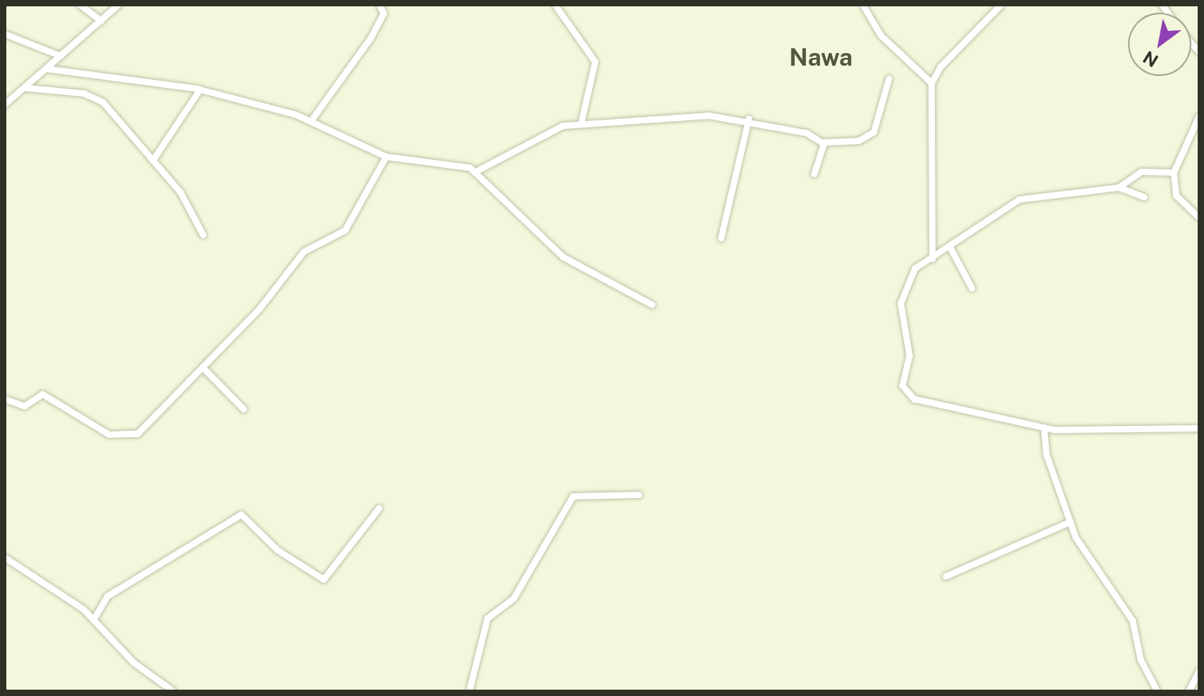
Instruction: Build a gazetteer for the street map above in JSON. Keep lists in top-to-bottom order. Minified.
{"districts":["Nawa"],"north":"bottom left"}
